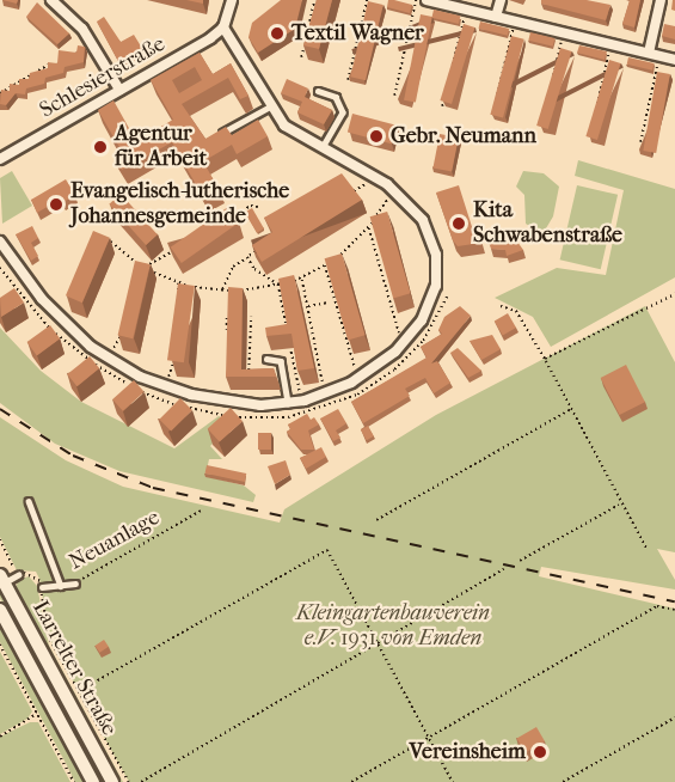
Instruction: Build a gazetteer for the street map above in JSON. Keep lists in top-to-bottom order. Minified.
{"streets":{"street":["Schlesierstraße","Larrelter Straße"],"lane":["Neuanlage"]},"parks":["Kleingartenbauverein e.V. 1931 von Emden"],"places":["Textil Wagner","Gebr. Neumann","Agentur für Arbeit","Evangelisch-lutherische Johannesgemeinde","Kita Schwabenstraße","Vereinsheim"]}
